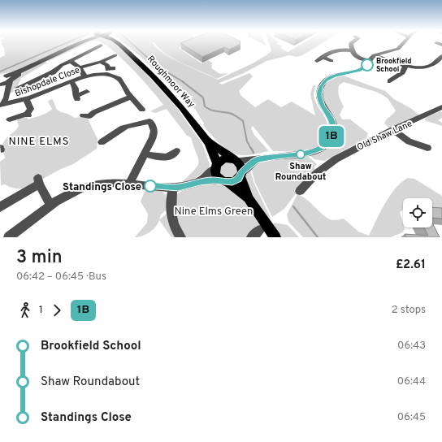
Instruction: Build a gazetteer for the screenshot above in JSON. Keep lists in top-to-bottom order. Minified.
{"streets":{"main road":["Roughmoor Way"],"street":["Bishopdale Close","Old Shaw Lane"]},"districts":["NINE ELMS"],"parks":["Nine Elms Green"],"places":["Brookfield School","Shaw Roundabout","Standings Close"],"lines":["bus line 1B"],"page":{"on_map":"1B","heading":["3 min","06:42 – 06:45 · Bus","£2.61"],"legs":["1","1B","2 stops"],"list":[{"name":"Brookfield School","value":"06:43"},{"name":"Shaw Roundabout","value":"06:44"},{"name":"Standings Close","value":"06:45"}]}}
